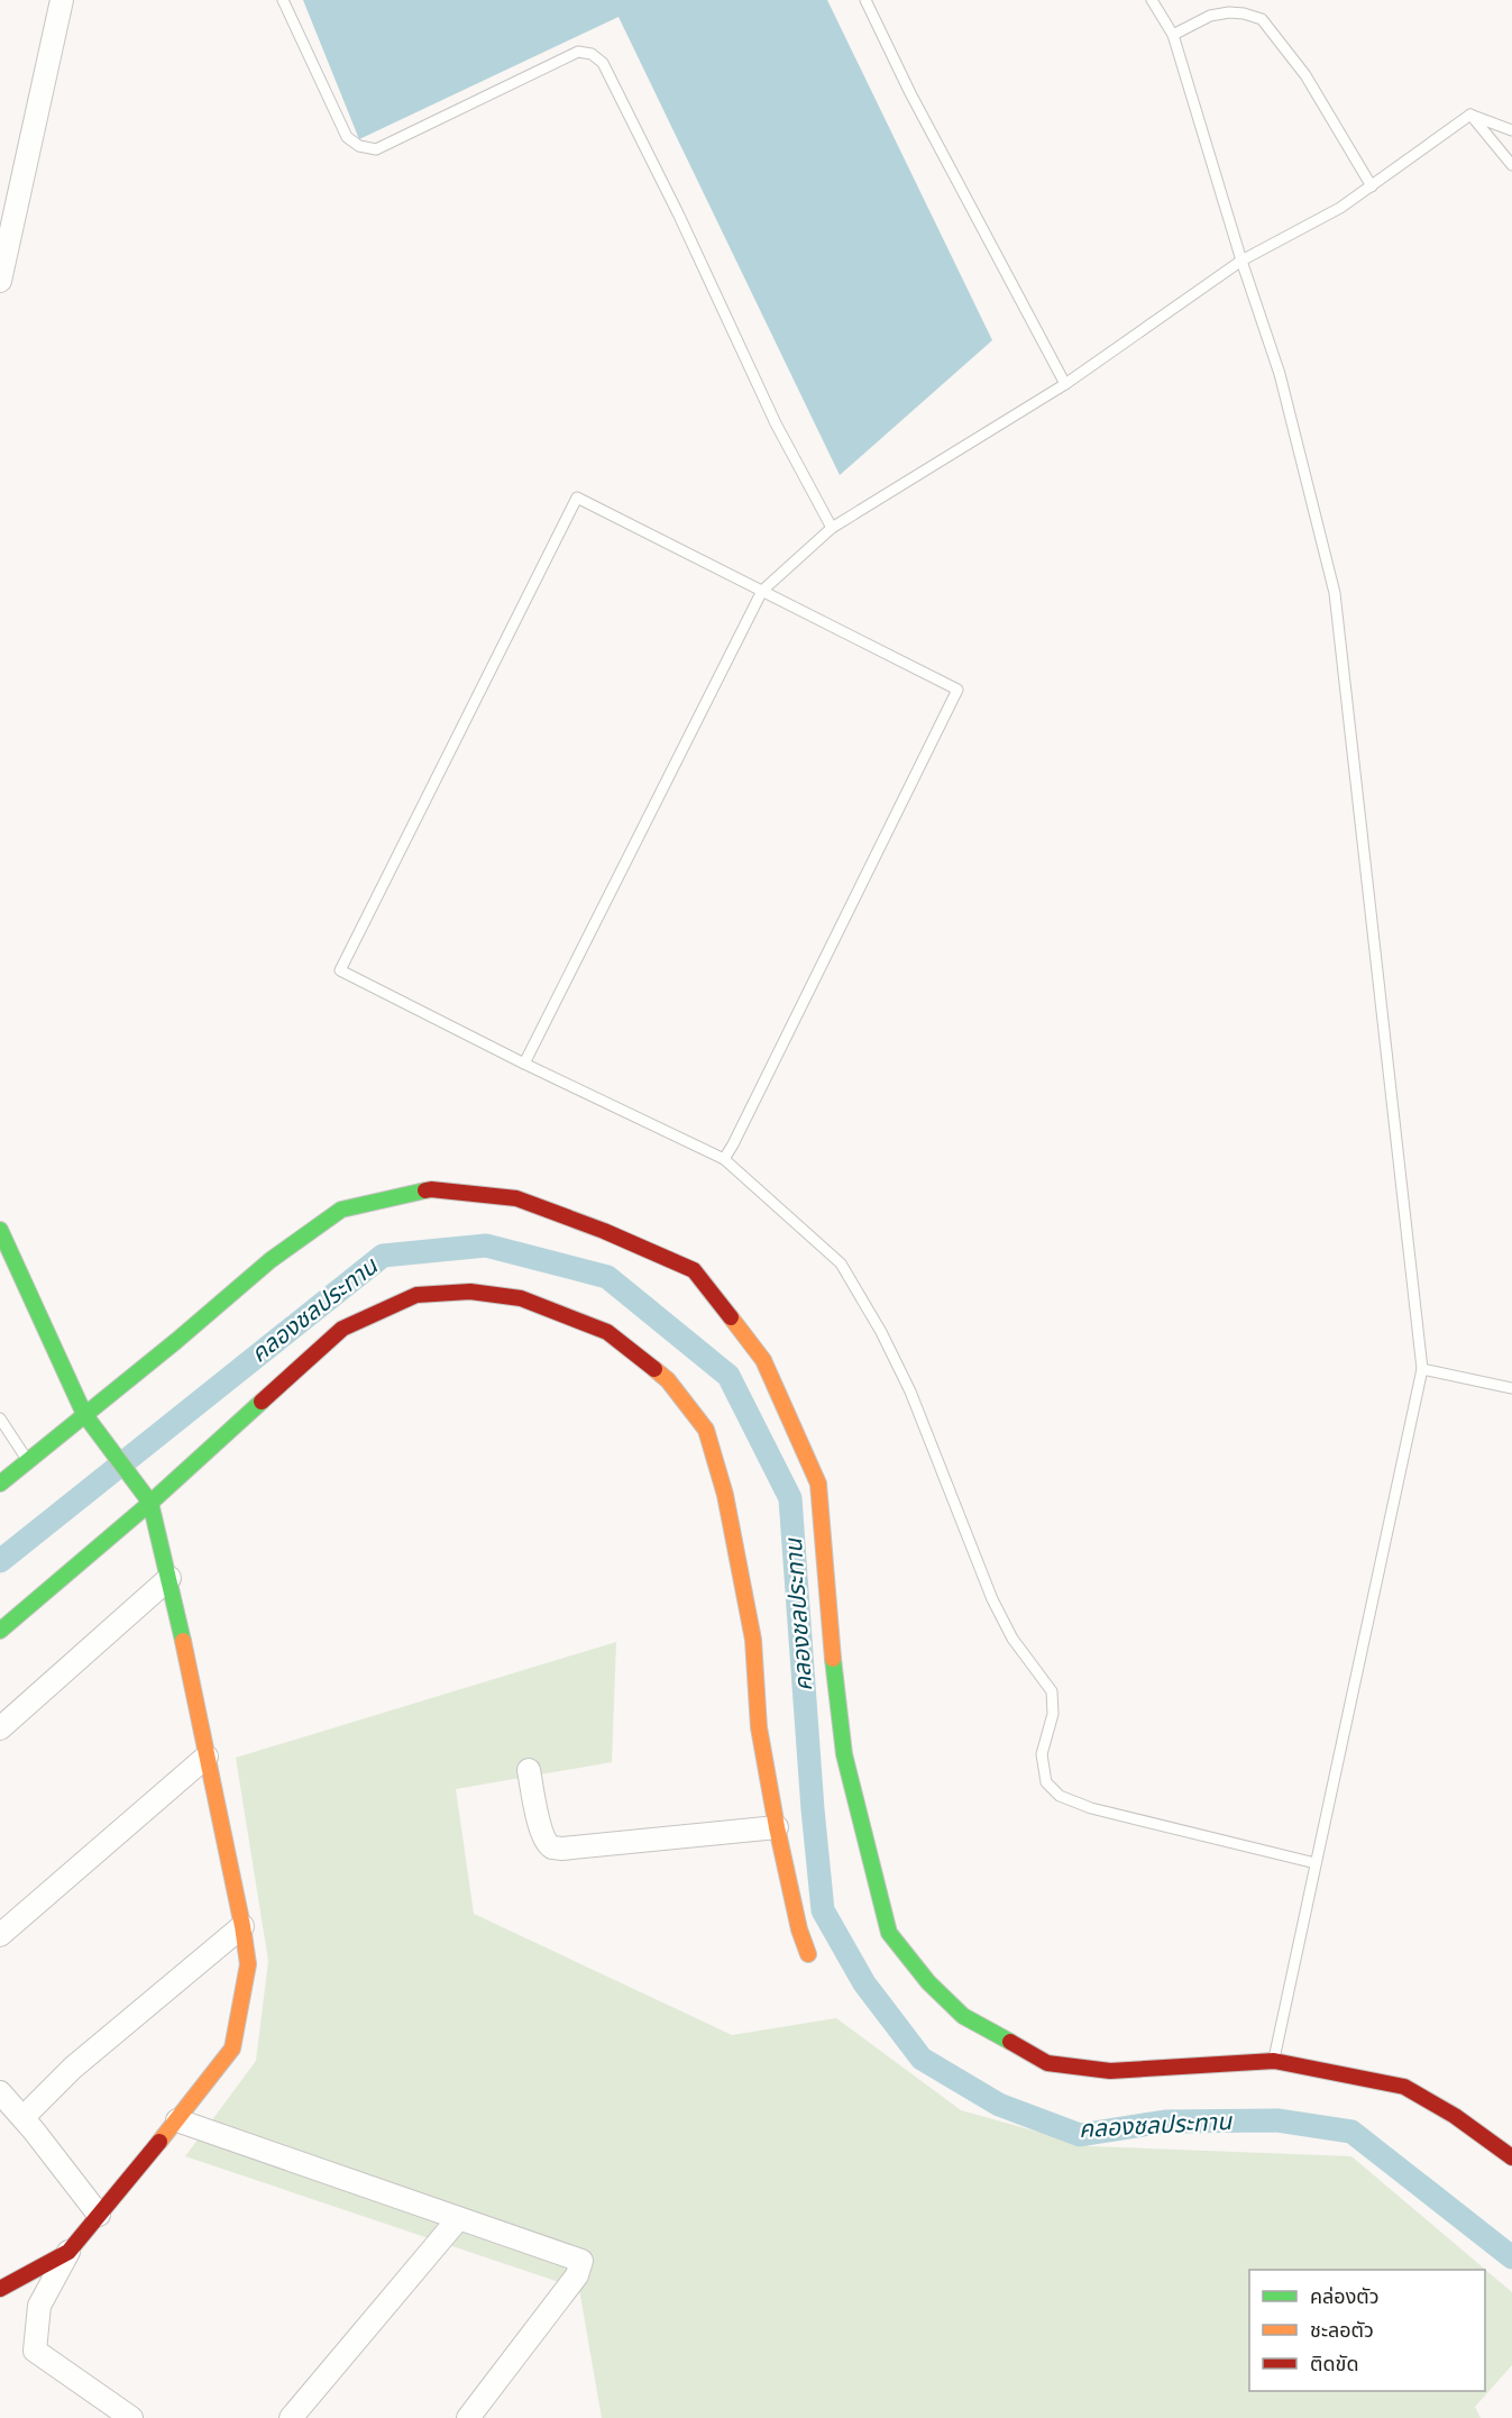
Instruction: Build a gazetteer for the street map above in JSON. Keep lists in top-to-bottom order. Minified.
{"water":["คลองชลประทาน"],"legend":["คล่องตัว","ชะลอตัว","ติดขัด"]}
